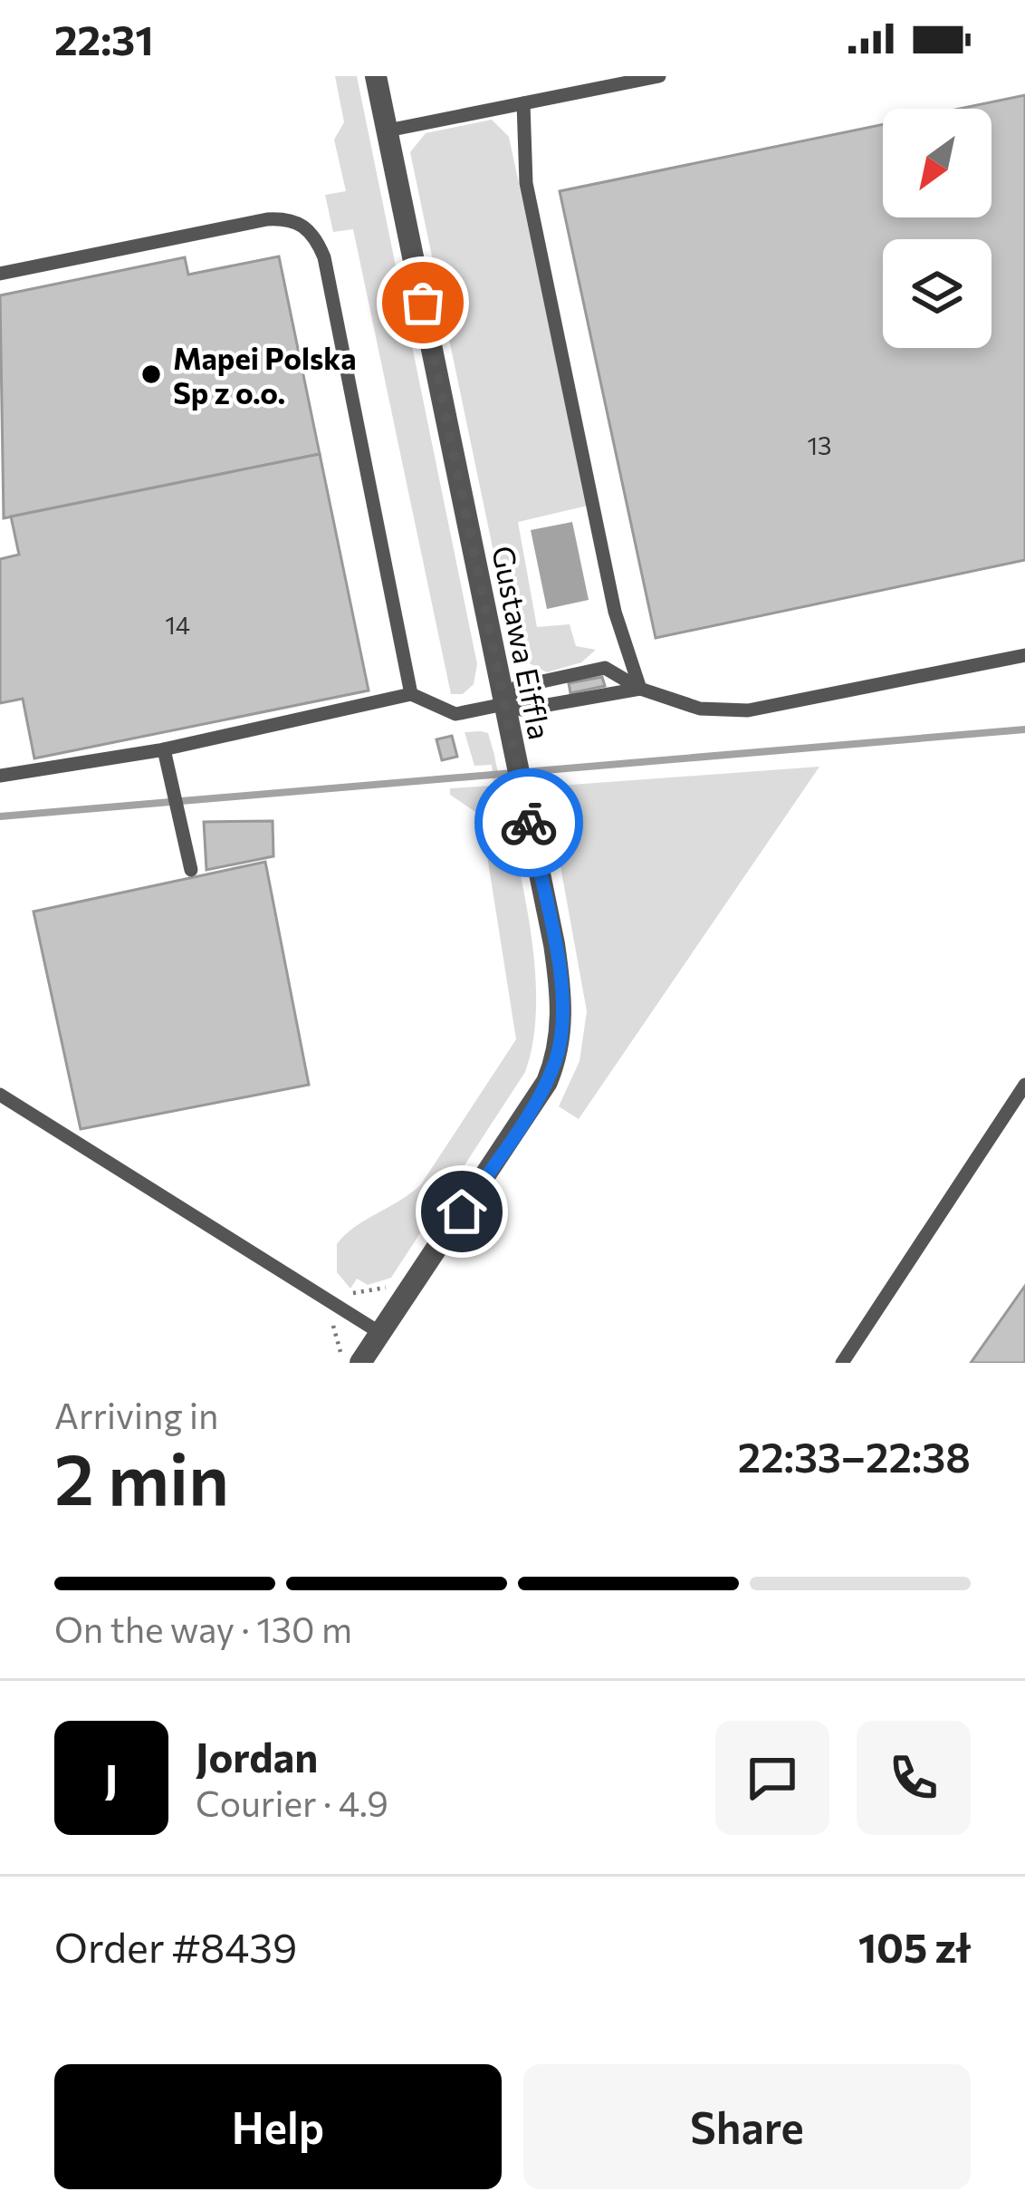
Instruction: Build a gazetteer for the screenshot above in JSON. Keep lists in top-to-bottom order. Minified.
{"streets":{"street":["Gustawa Eiffla"]},"places":["Mapei Polska Sp z o.o."],"house_numbers":["13","14"],"north":"bottom left","page":{"status":"22:31","heading":["2 min","Arriving in","22:33–22:38"],"panel":["Jordan","Courier · 4.9","Order #8439","105 zł"],"bar":"On the way · 130 m","round":"J","buttons":["Help","Share"]}}
